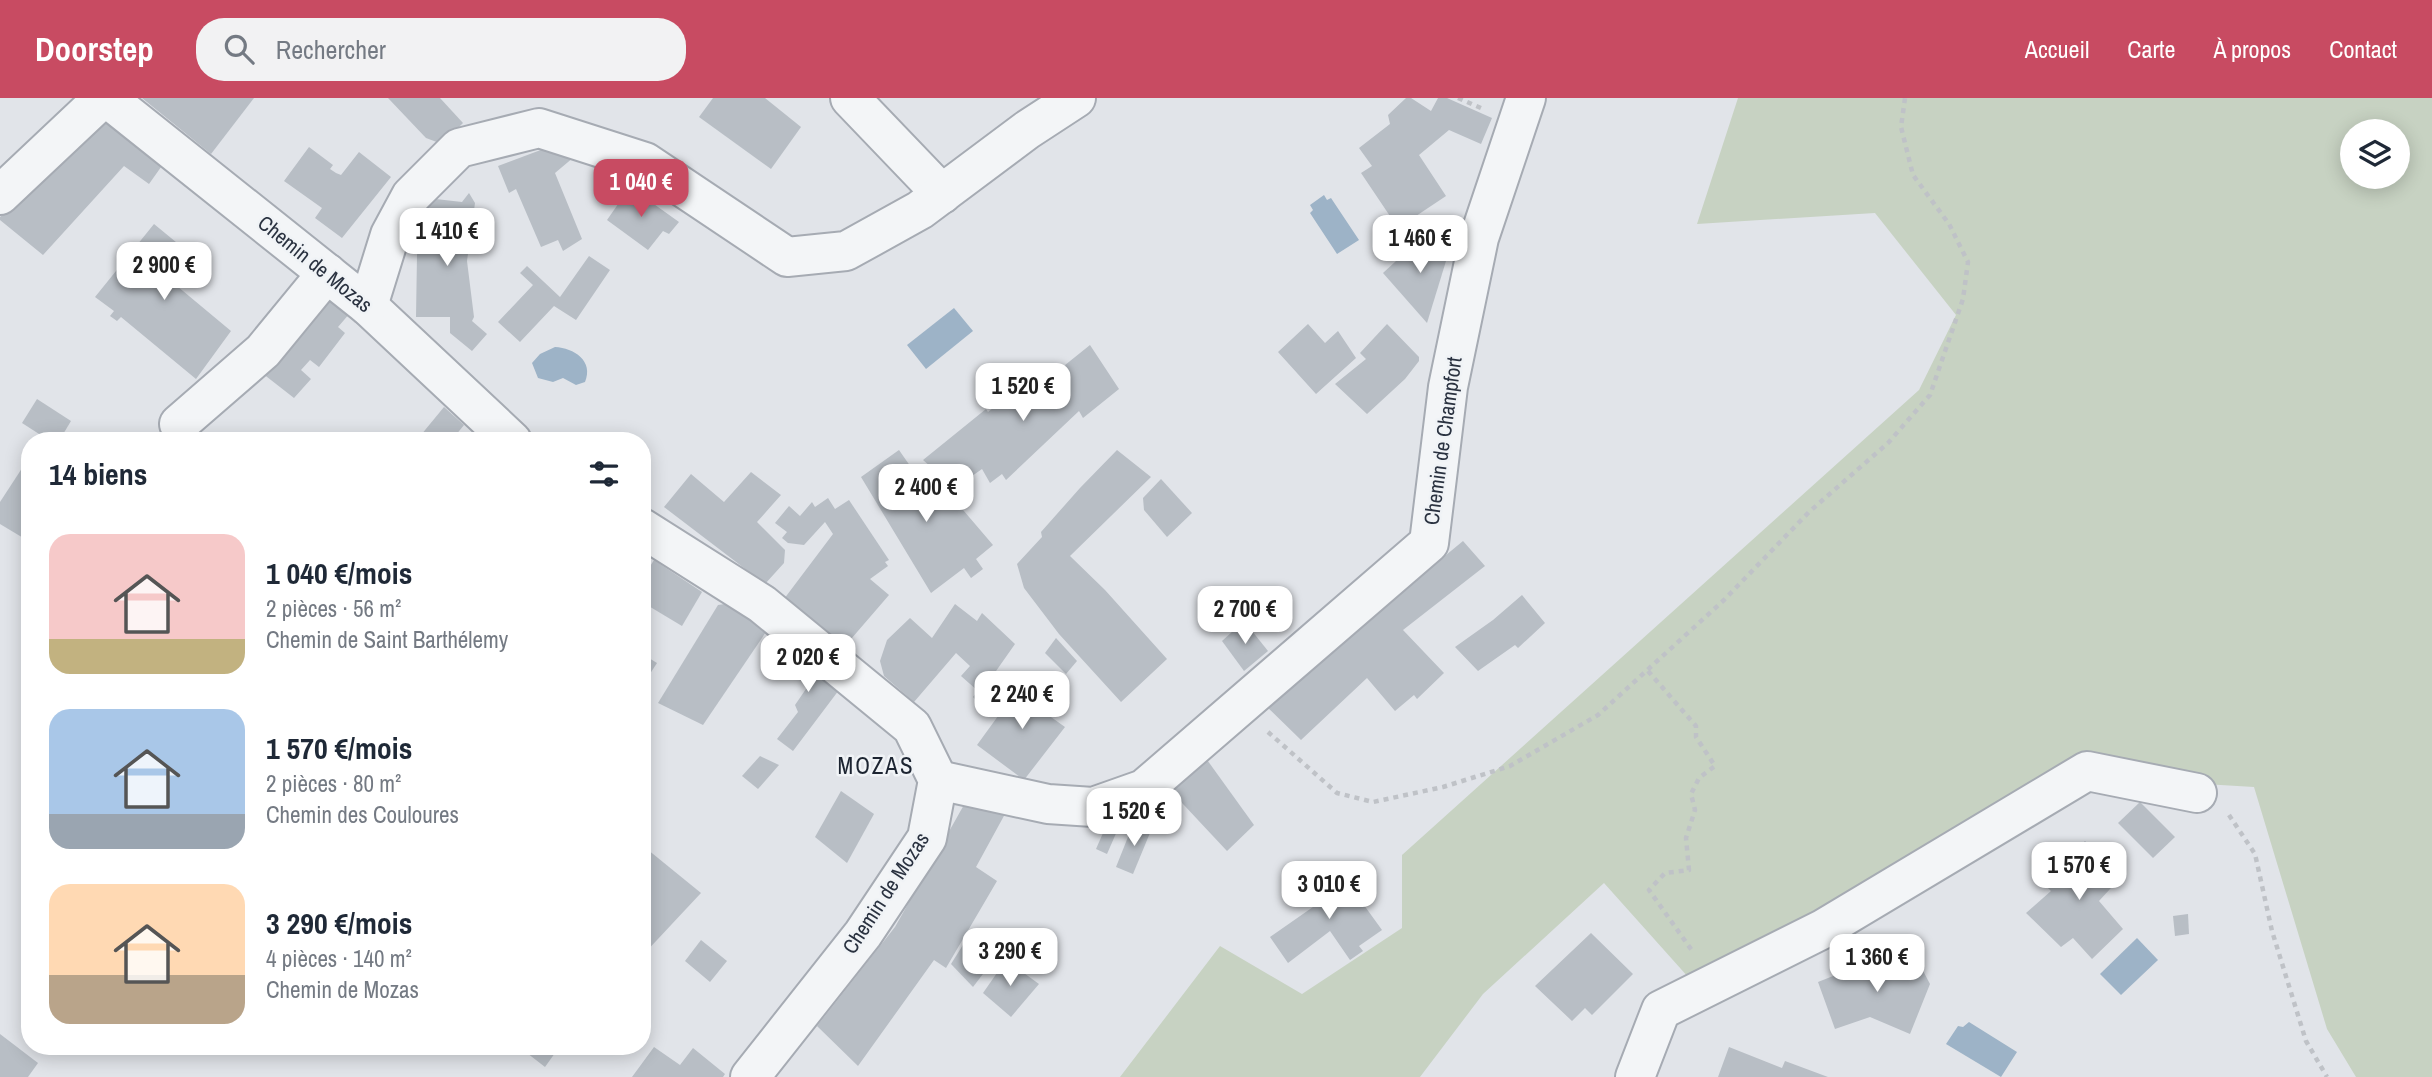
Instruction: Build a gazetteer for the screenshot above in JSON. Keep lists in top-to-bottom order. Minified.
{"streets":{"street":["Chemin de Mozas","Chemin de Champfort"]},"crossings":[["Chemin de Mozas","Chemin de Champfort"]],"districts":["MOZAS"],"page":{"header":"Doorstep","search":"Rechercher","nav":["Accueil","Carte","À propos","Contact"],"price":["1 040 €","1 410 €","1 460 €","2 900 €","1 520 €","2 400 €","2 700 €","2 020 €","2 240 €","1 520 €","1 570 €","3 010 €","3 290 €","1 360 €"],"heading":"14 biens","list":[{"name":"1 040 €/mois","note":"2 pièces · 56 m² · Chemin de Saint Barthélemy"},{"name":"1 570 €/mois","note":"2 pièces · 80 m² · Chemin des Couloures"},{"name":"3 290 €/mois","note":"4 pièces · 140 m² · Chemin de Mozas"}]}}
